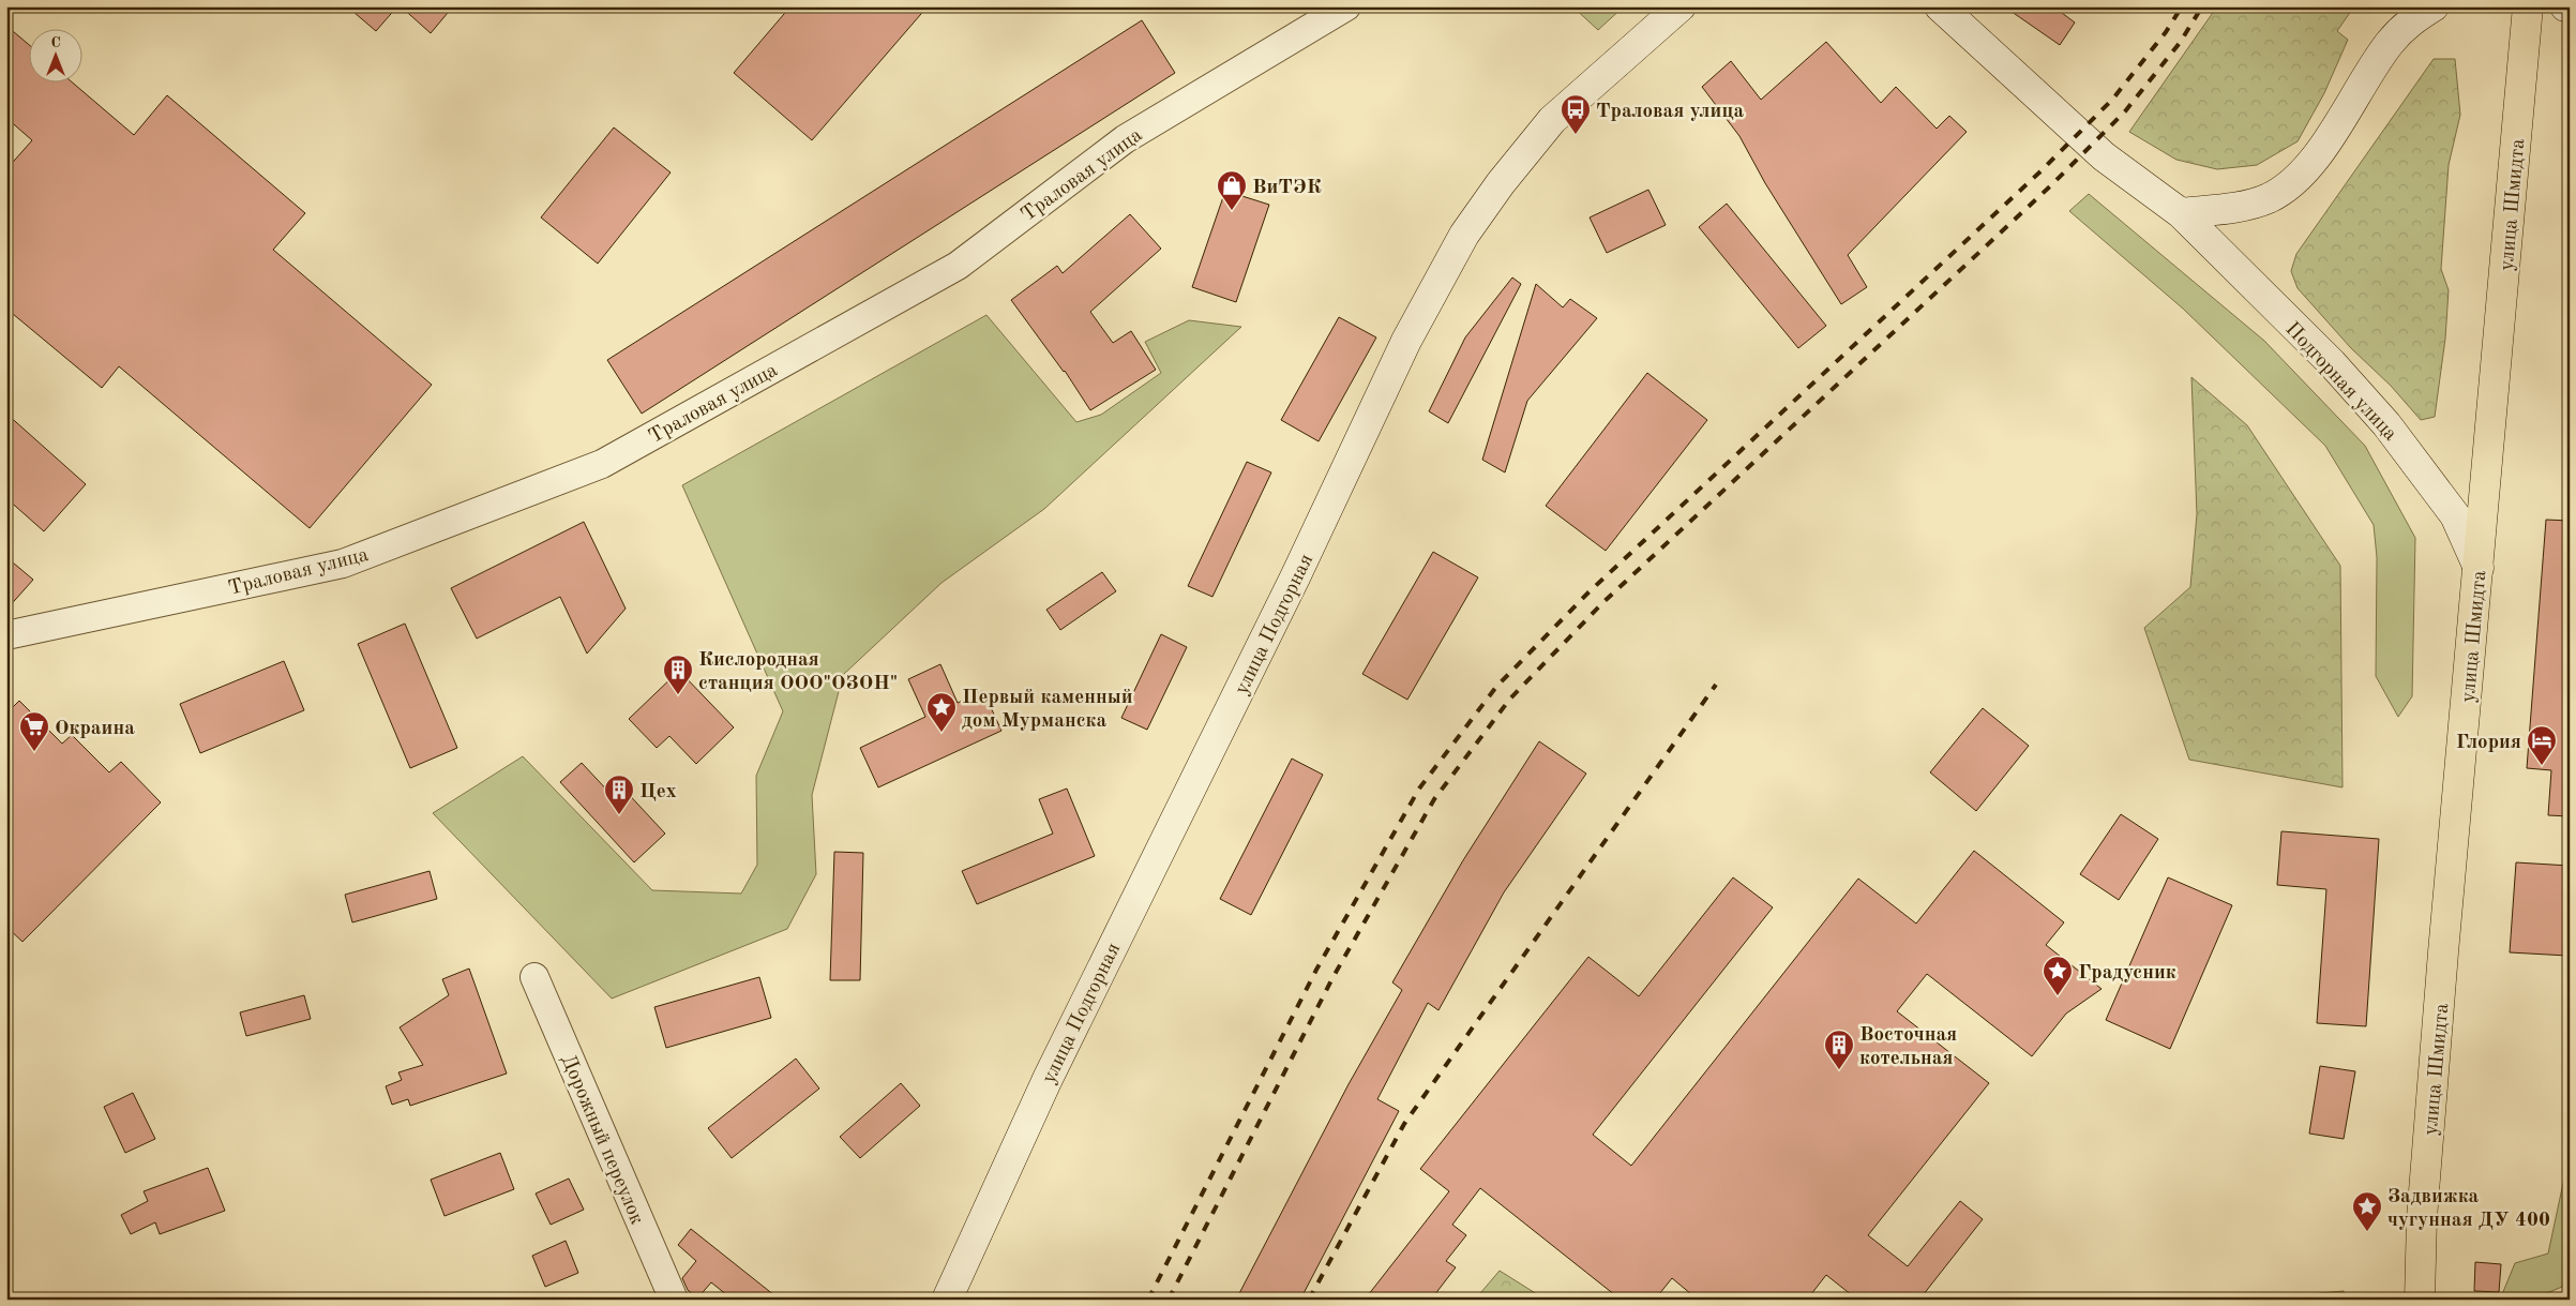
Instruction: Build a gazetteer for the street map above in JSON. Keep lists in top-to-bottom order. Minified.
{"streets":{"main road":["улица Шмидта","Подгорная улица","улица Подгорная"],"street":["Траловая улица","Дорожный переулок"]},"crossings":[["улица Шмидта","Подгорная улица"]],"places":{"bus stop":["Траловая улица"],"shop":["ВиТЭК"],"building":["Кислородная станция ООО\"ОЗОН\"","Цех","Восточная котельная"],"place":["Первый каменный дом Мурманска","Градусник","Задвижка чугунная ДУ 400"],"supermarket":["Окраина"],"hotel":["Глория"]},"north":"top"}
